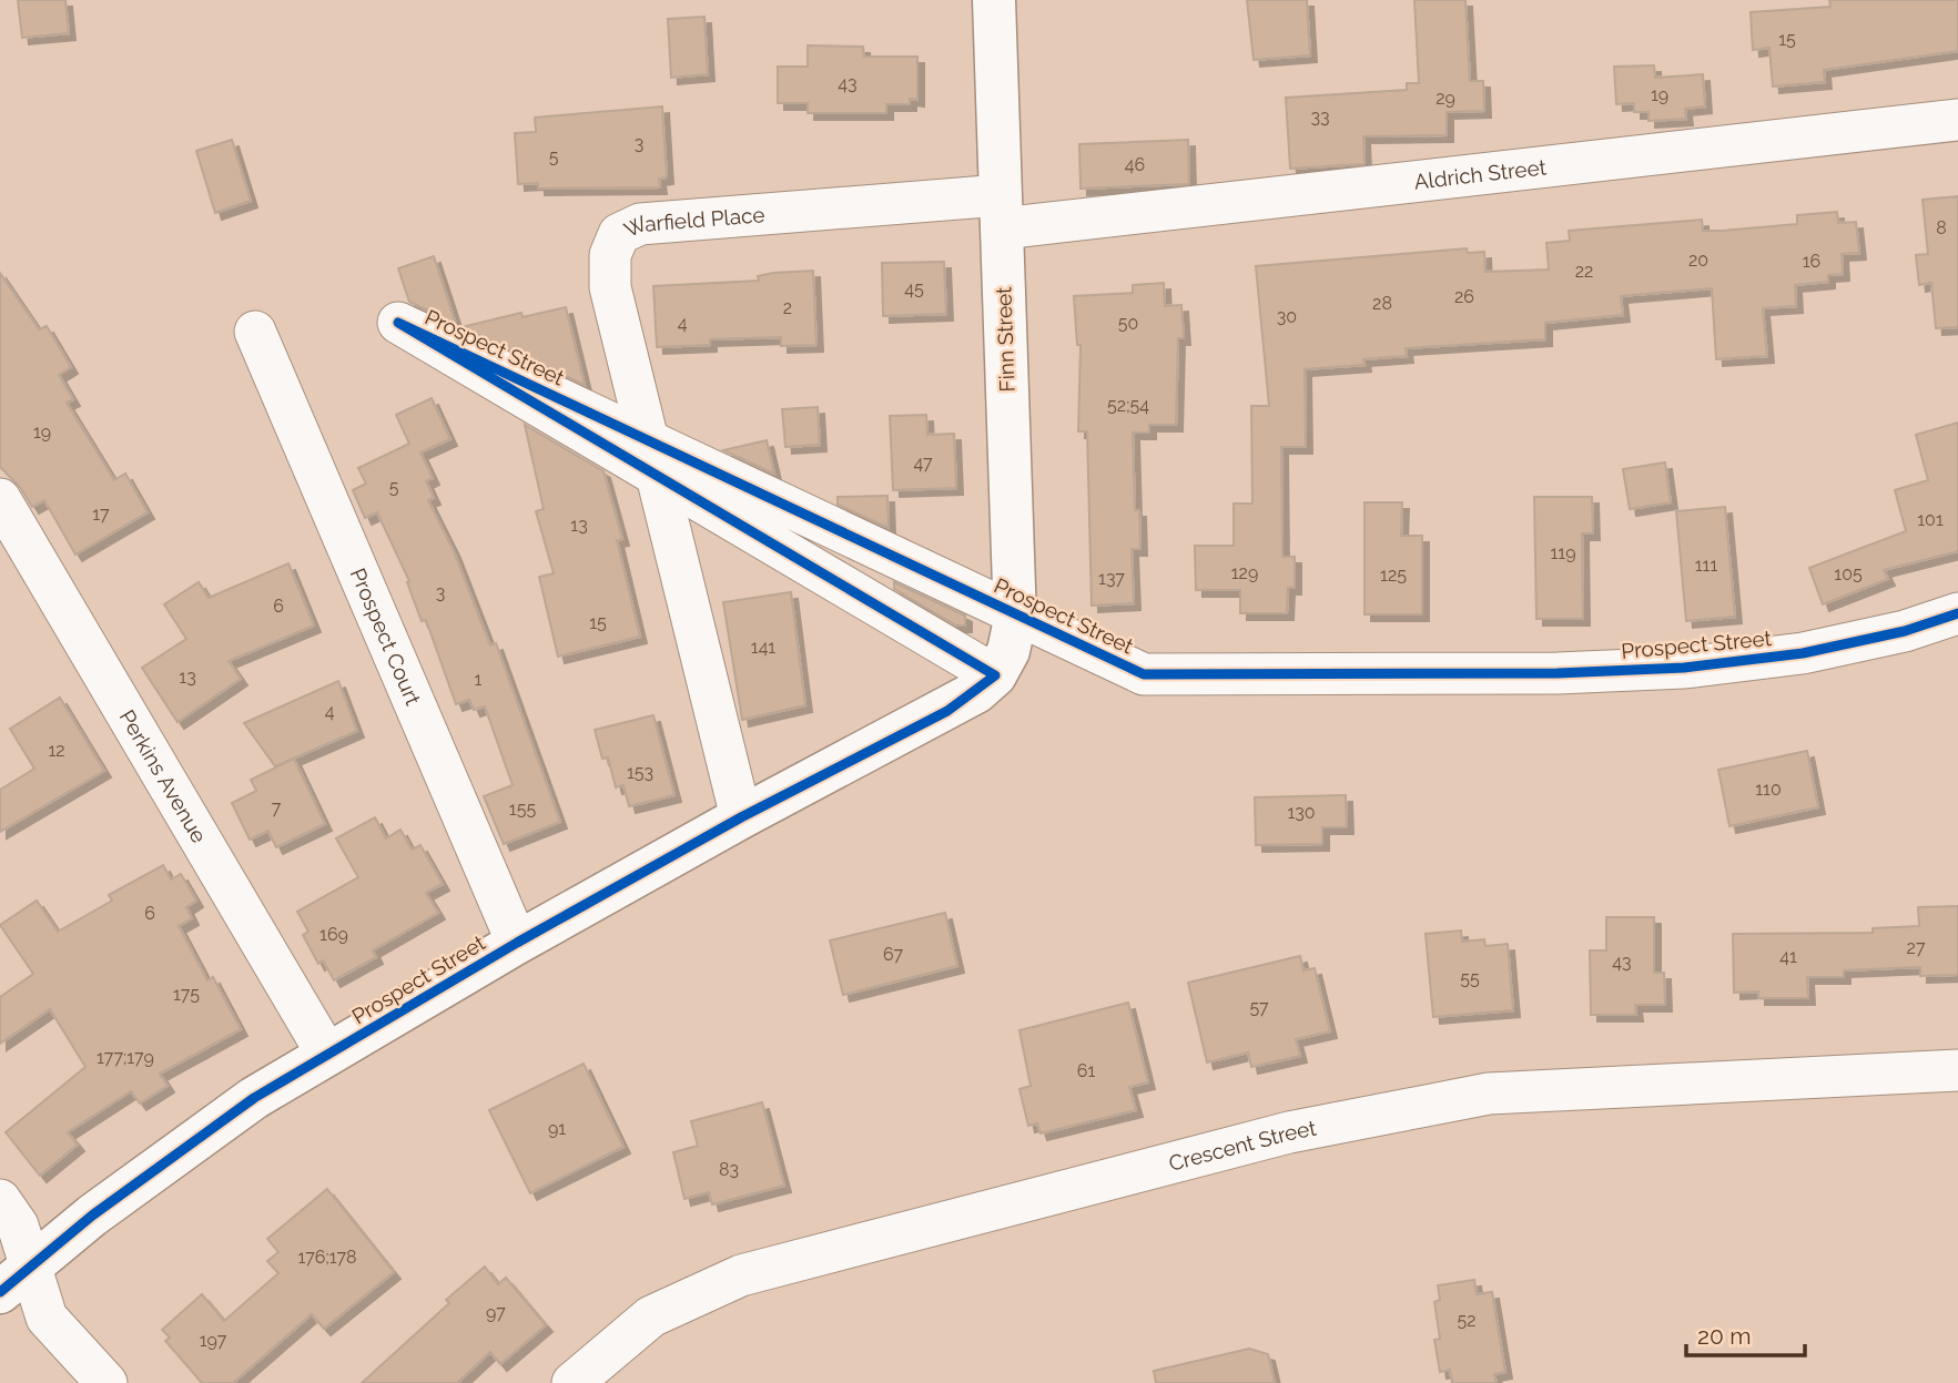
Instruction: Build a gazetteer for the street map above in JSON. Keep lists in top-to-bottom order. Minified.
{"streets":{"main road":["Finn Street","Prospect Street"],"street":["Aldrich Street","Warfield Place","Prospect Court","Perkins Avenue","Crescent Street"]},"crossings":[["Aldrich Street","Warfield Place"],["Aldrich Street","Finn Street"],["Warfield Place","Finn Street"],["Warfield Place","Prospect Street"],["Finn Street","Prospect Street"],["Prospect Street","Prospect Court"],["Prospect Street","Perkins Avenue"]],"house_numbers":["15","43","19","29","33","3","5","46","8","20","16","22","45","26","28","2","30","4","50","52;54","19","47","5","17","101","13","119","111","129","105","125","137","3","6","15","141","13","1","4","12","153","110","7","155","130","6","169","27","67","41","43","55","175","57","177;179","61","91","83","176;178","97","52","197"],"scale_bar":"20 m"}
